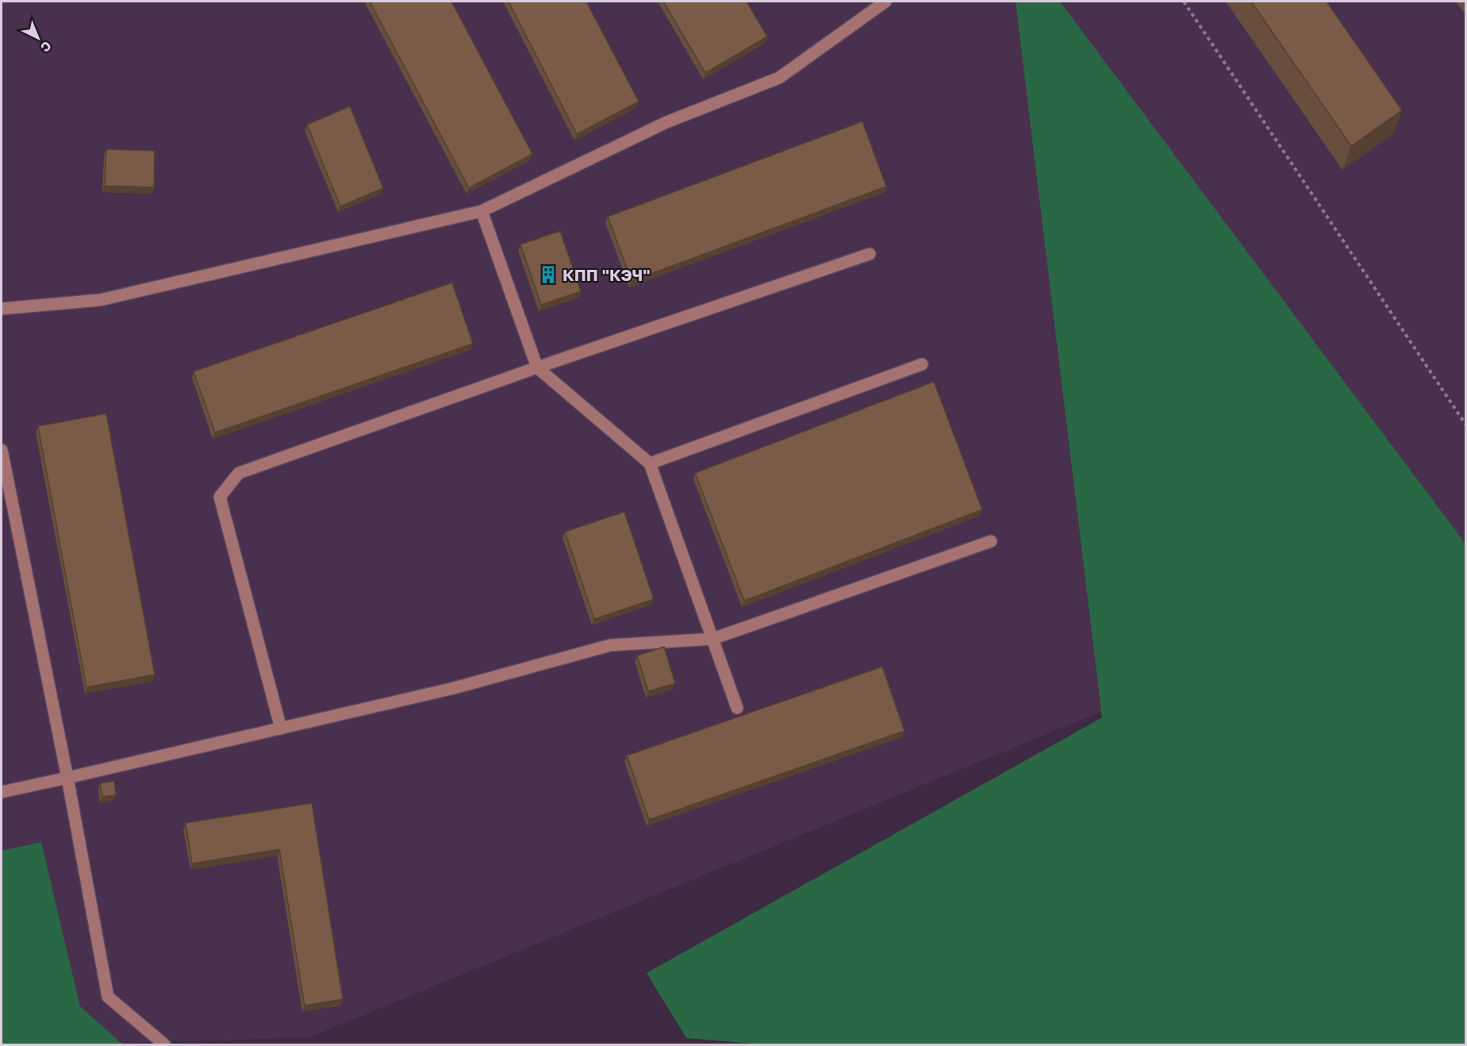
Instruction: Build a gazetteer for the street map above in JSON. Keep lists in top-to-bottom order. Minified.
{"places":{"building":["КПП \"КЭЧ\""]},"north":"bottom right"}
